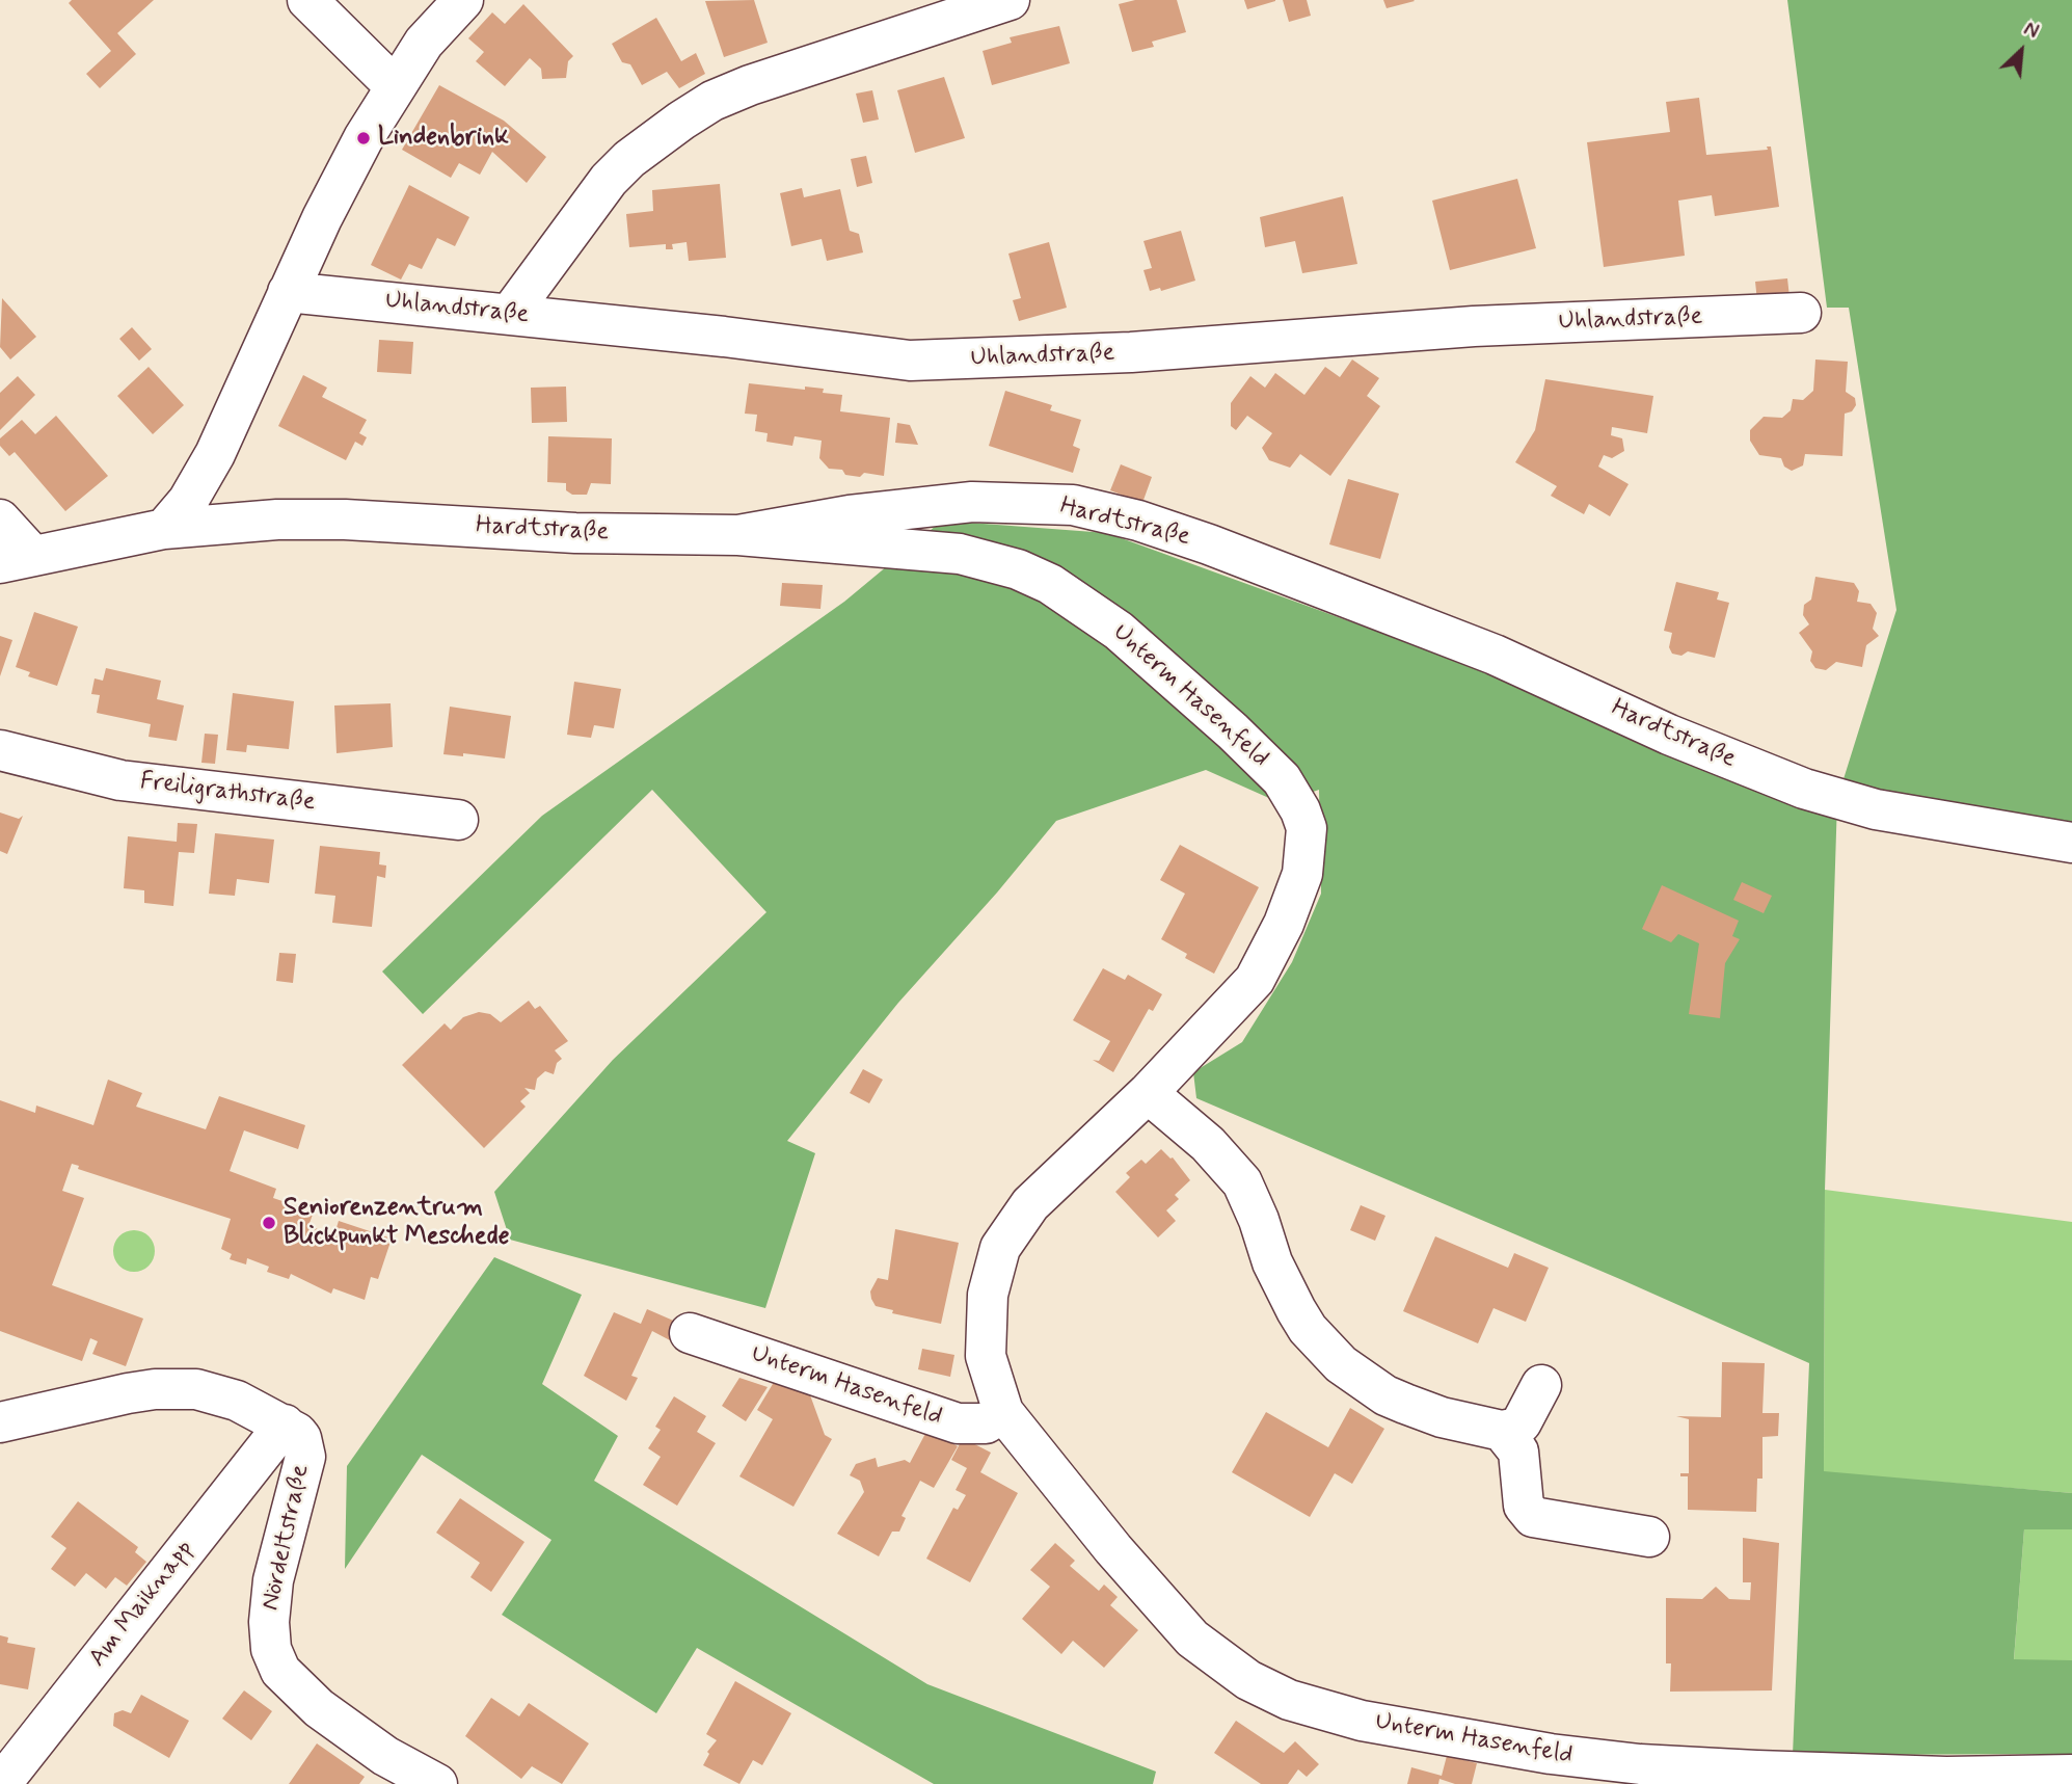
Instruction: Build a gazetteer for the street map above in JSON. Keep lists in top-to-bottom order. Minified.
{"streets":{"street":["Uhlandstraße","Hardtstraße","Unterm Hasenfeld","Freiligrathstraße","Nördeltstraße","Am Maiknapp"]},"crossings":[["Hardtstraße","Unterm Hasenfeld"],["Nördeltstraße","Am Maiknapp"]],"places":["Lindenbrink","Seniorenzentrum Blickpunkt Meschede"],"north":"top right"}
